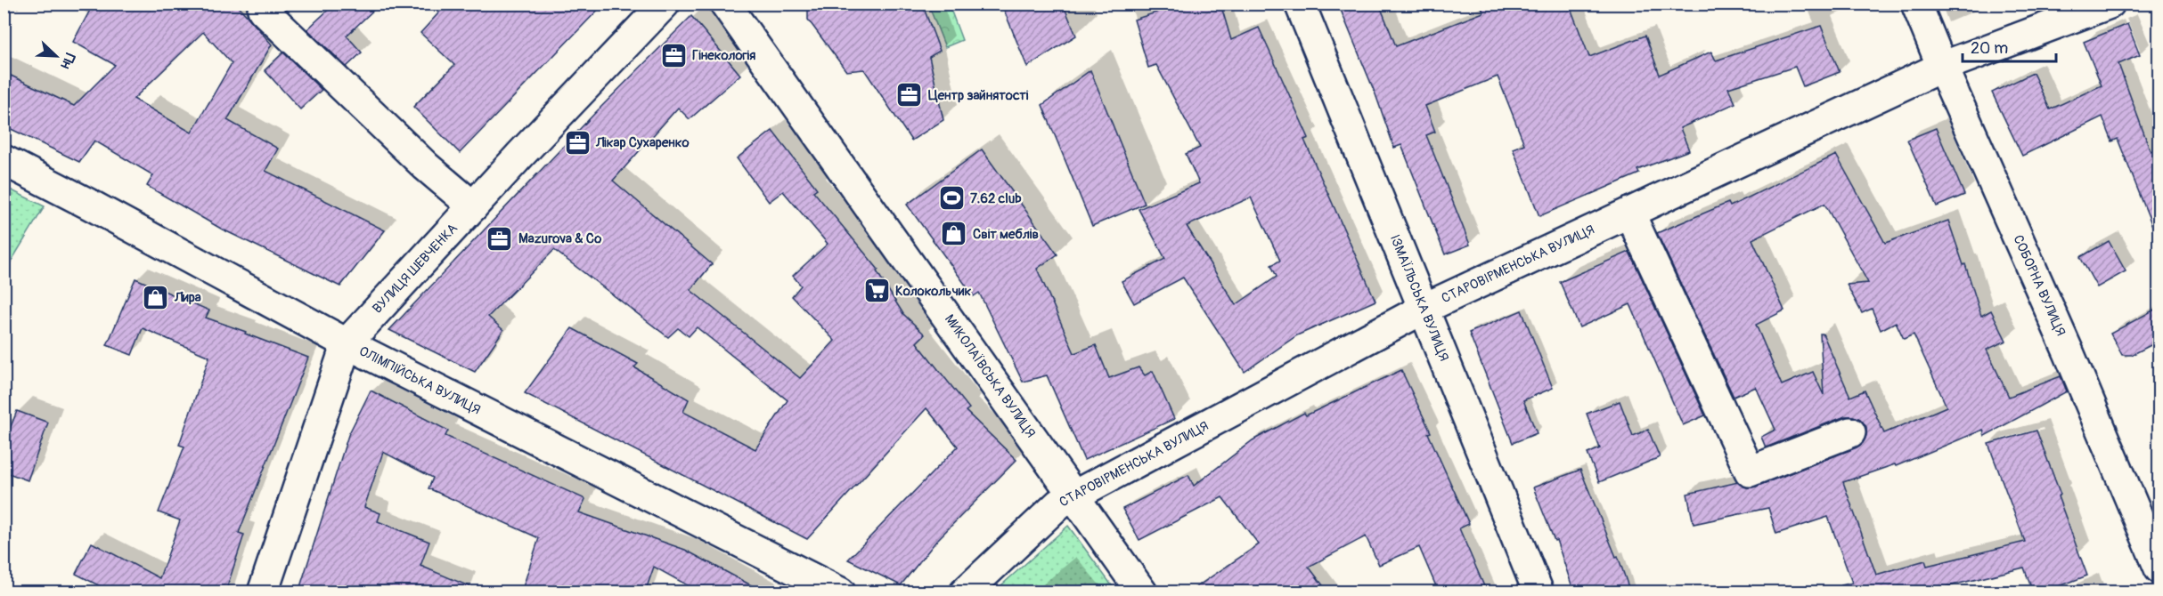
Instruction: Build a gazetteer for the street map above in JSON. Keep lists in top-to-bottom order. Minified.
{"streets":{"street":["СТАРОВІРМЕНСЬКА ВУЛИЦЯ","ВУЛИЦЯ ШЕВЧЕНКА","СОБОРНА ВУЛИЦЯ","ІЗМАЇЛЬСЬКА ВУЛИЦЯ","МИКОЛАЇВСЬКА ВУЛИЦЯ","ОЛІМПІЙСЬКА ВУЛИЦЯ"]},"crossings":[["СТАРОВІРМЕНСЬКА ВУЛИЦЯ","СОБОРНА ВУЛИЦЯ"],["СТАРОВІРМЕНСЬКА ВУЛИЦЯ","ІЗМАЇЛЬСЬКА ВУЛИЦЯ"],["СТАРОВІРМЕНСЬКА ВУЛИЦЯ","МИКОЛАЇВСЬКА ВУЛИЦЯ"],["ВУЛИЦЯ ШЕВЧЕНКА","ОЛІМПІЙСЬКА ВУЛИЦЯ"]],"places":{"office":["Гінекологія","Центр зайнятості","Лікар Сухаренко","Mazurova & Co"],"sports":["7.62 club"],"shop":["Світ меблів","Лира"],"supermarket":["Колокольчик"]},"scale_bar":"20 m","north":"bottom right"}
